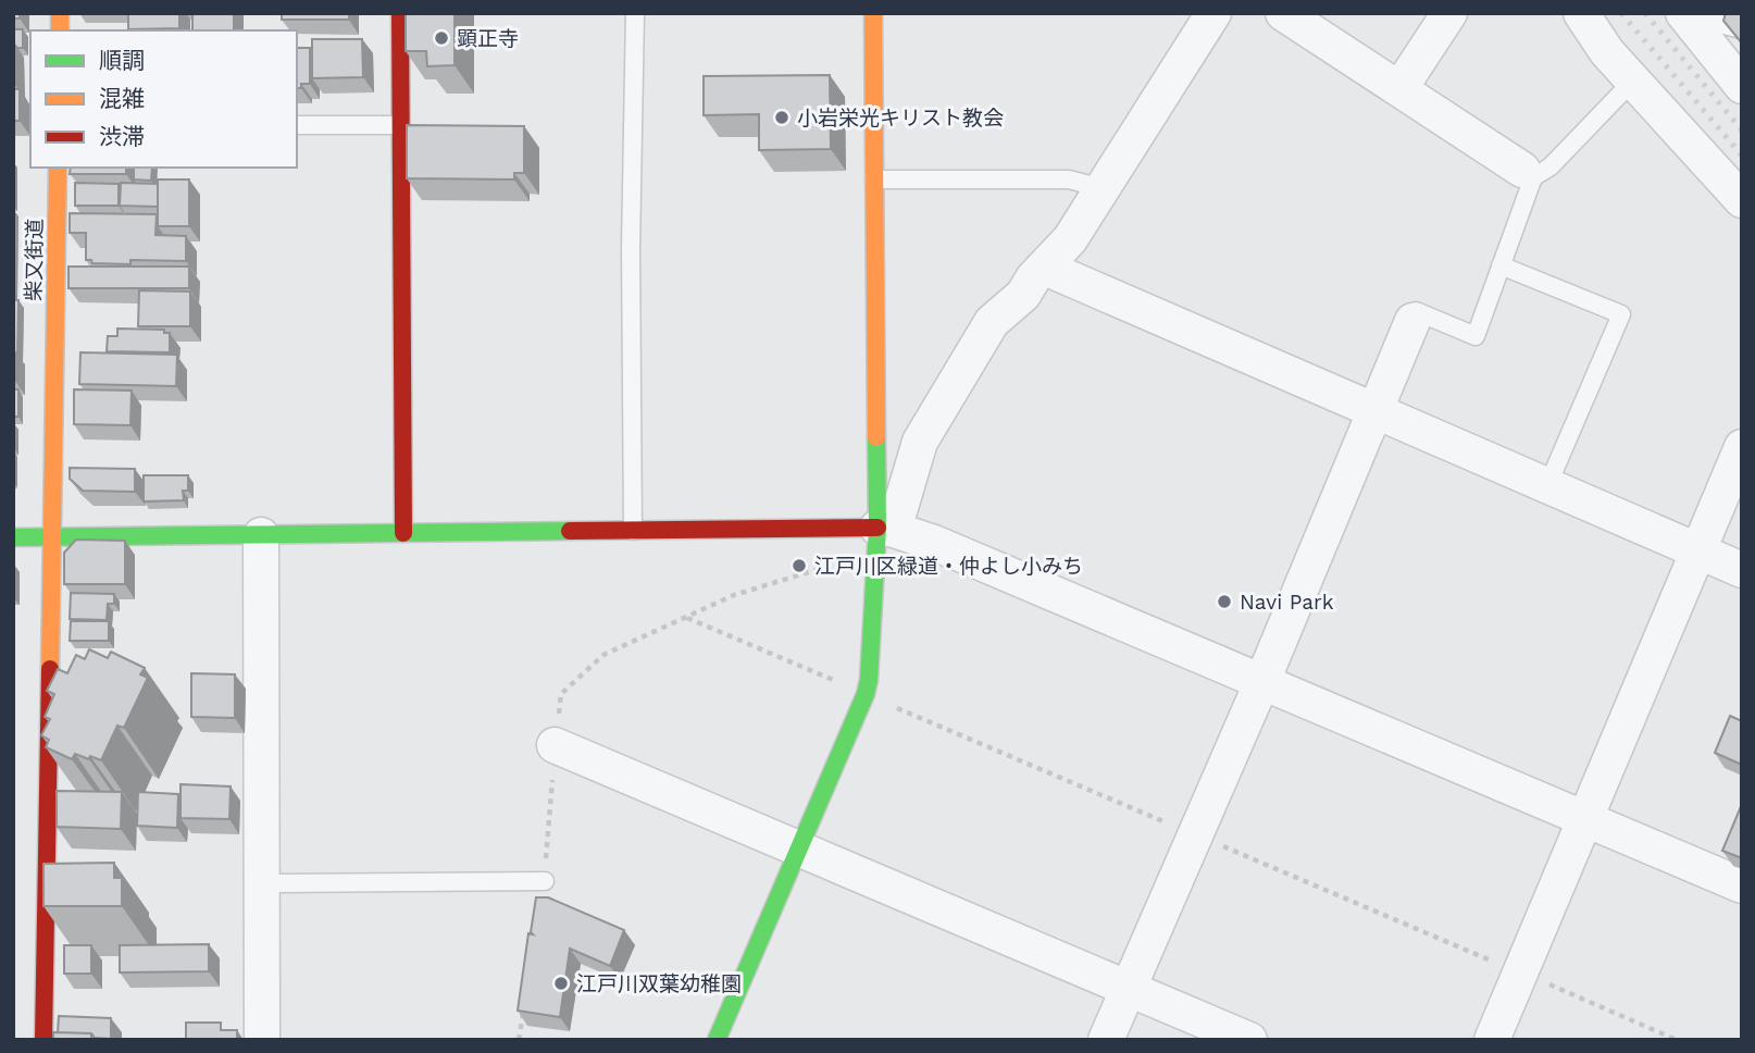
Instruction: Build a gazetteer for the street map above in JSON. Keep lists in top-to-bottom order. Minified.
{"streets":{"street":["柴又街道"]},"places":["顕正寺","小岩栄光キリスト教会","江戸川区緑道・仲よし小みち","Navi Park","江戸川双葉幼稚園"],"legend":["順調","混雑","渋滞"]}
